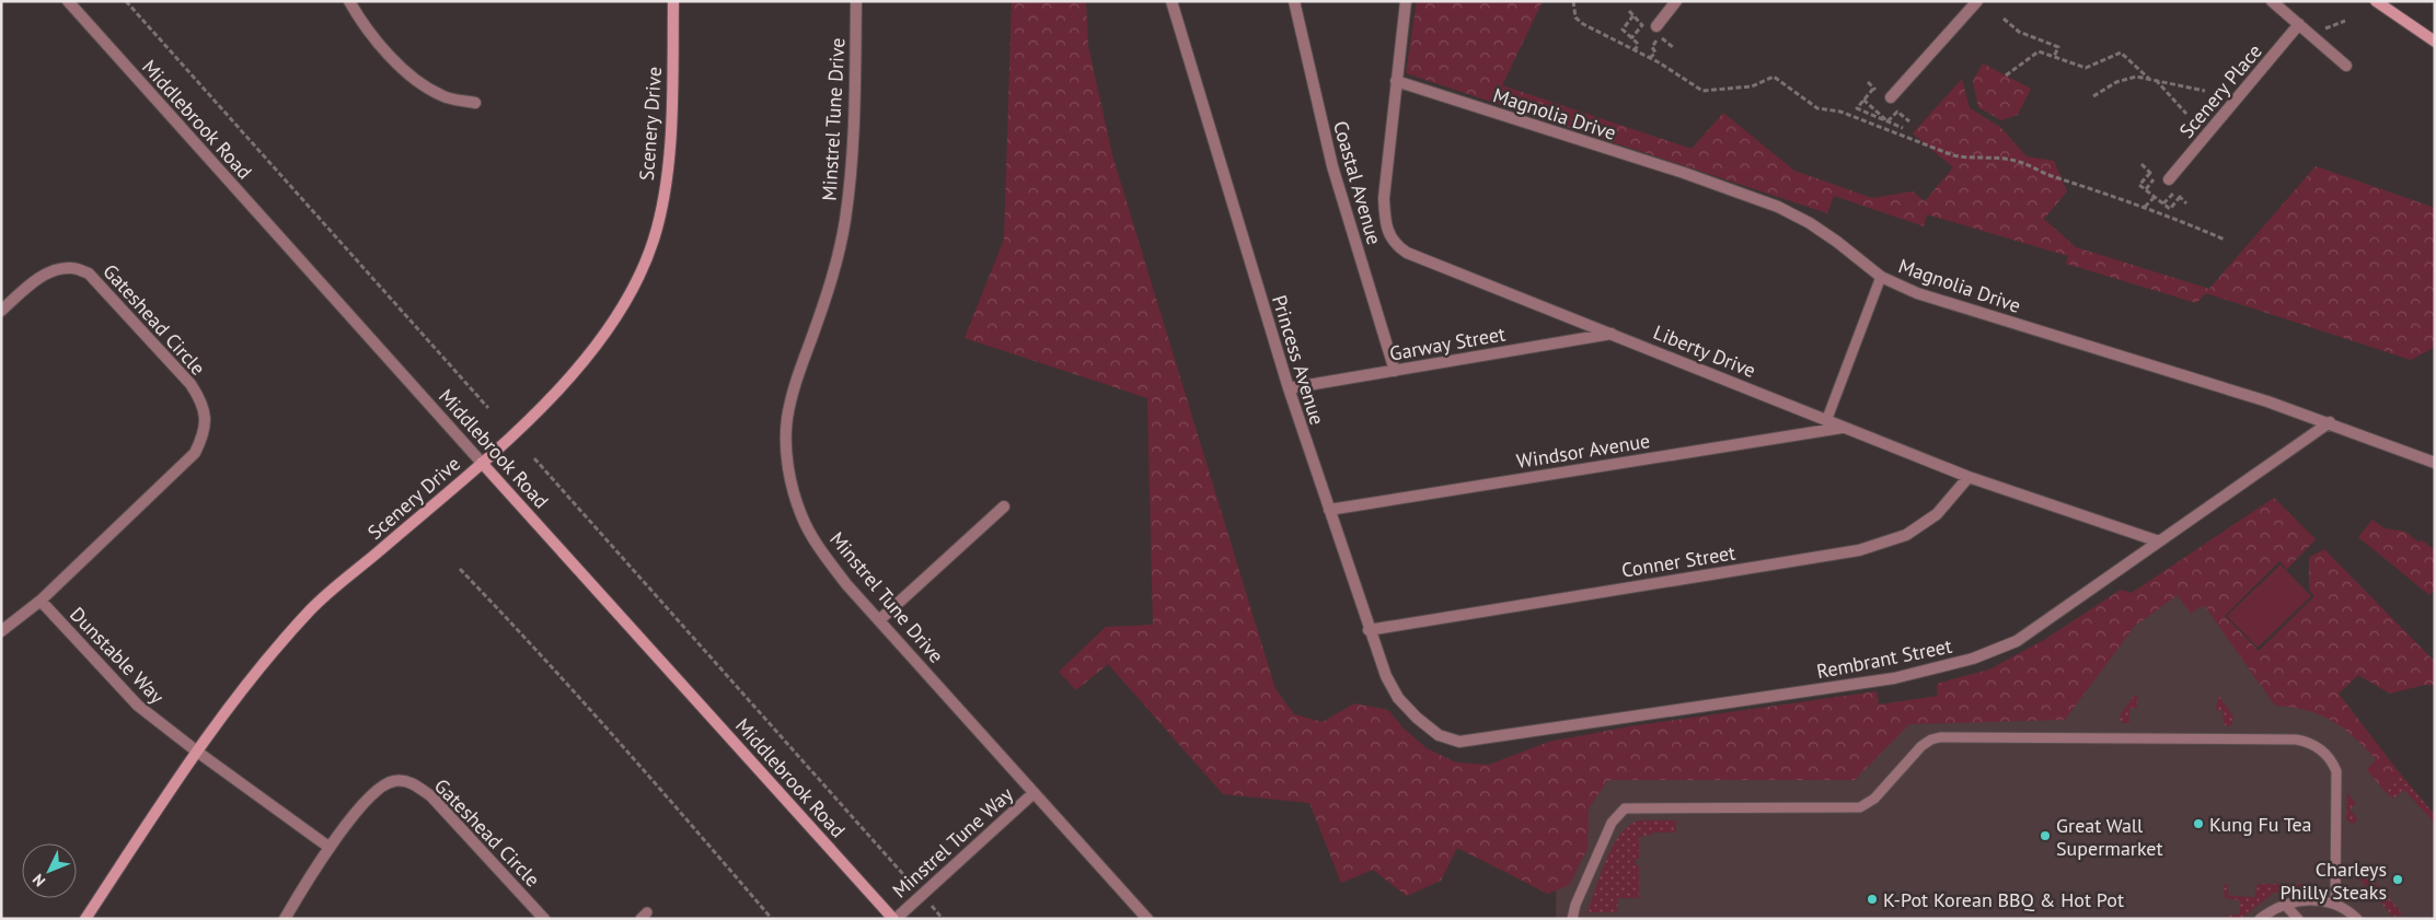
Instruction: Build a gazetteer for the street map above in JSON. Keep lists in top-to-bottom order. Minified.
{"streets":{"street":["Scenery Place","Magnolia Drive","Middlebrook Road","Minstrel Tune Drive","Scenery Drive","Coastal Avenue","Gateshead Circle","Garway Street","Liberty Drive","Princess Avenue","Windsor Avenue","Conner Street","Dunstable Way","Rembrant Street","Minstrel Tune Way"]},"crossings":[["Magnolia Drive","Liberty Drive"],["Magnolia Drive","Rembrant Street"],["Middlebrook Road","Scenery Drive"],["Middlebrook Road","Minstrel Tune Way"],["Minstrel Tune Drive","Minstrel Tune Way"],["Scenery Drive","Dunstable Way"],["Coastal Avenue","Garway Street"],["Gateshead Circle","Dunstable Way"],["Garway Street","Liberty Drive"],["Garway Street","Princess Avenue"],["Liberty Drive","Windsor Avenue"],["Liberty Drive","Conner Street"],["Liberty Drive","Rembrant Street"],["Princess Avenue","Windsor Avenue"],["Princess Avenue","Conner Street"],["Princess Avenue","Rembrant Street"]],"places":["Kung Fu Tea","Great Wall Supermarket","Charleys Philly Steaks","K-Pot Korean BBQ & Hot Pot"],"north":"bottom left"}
